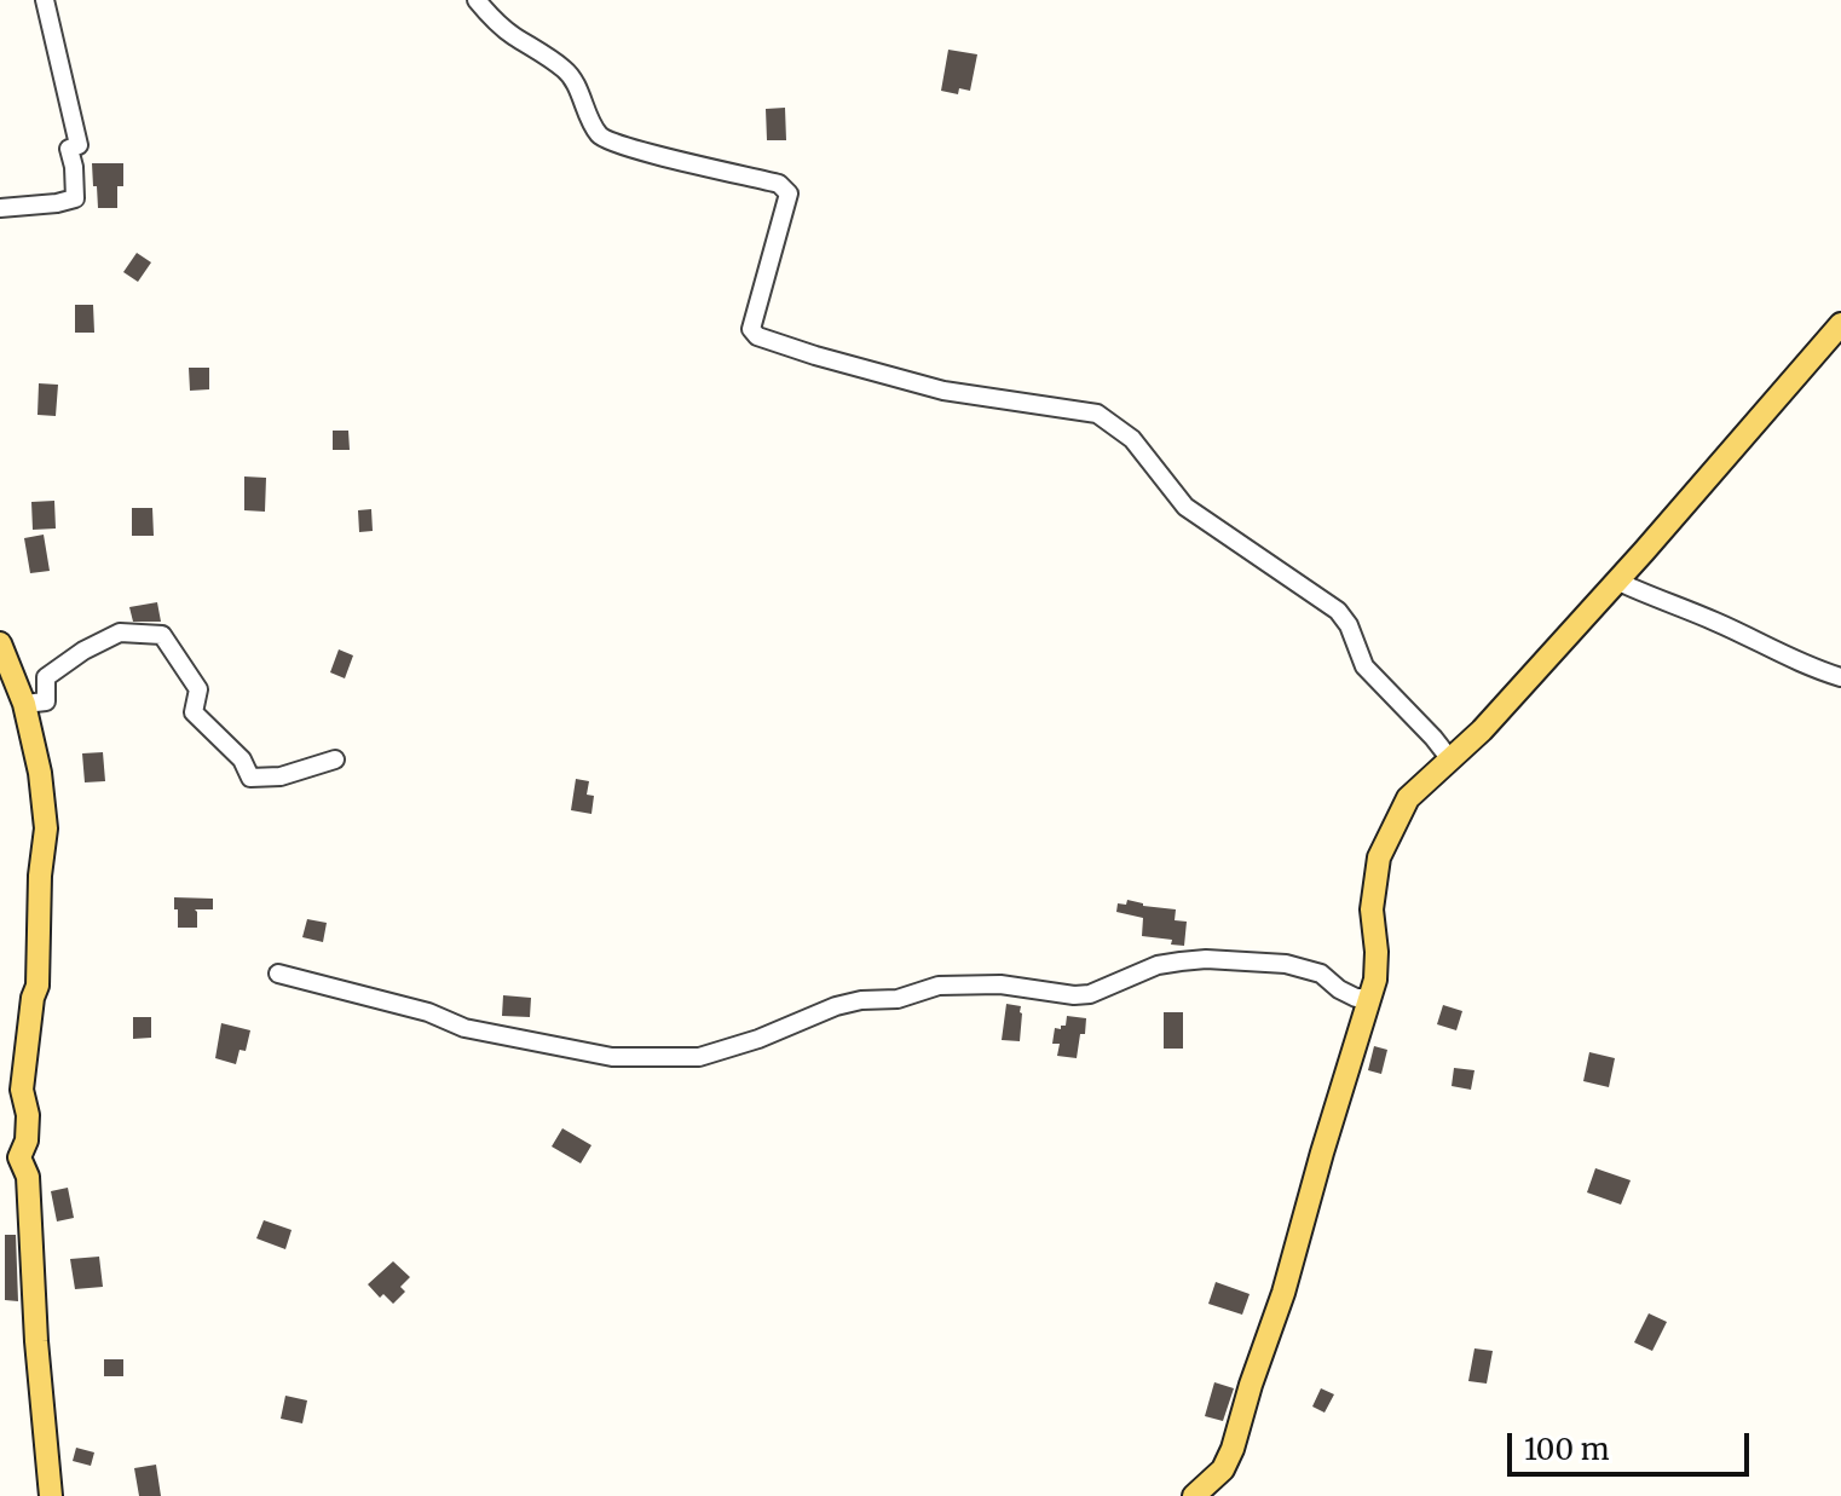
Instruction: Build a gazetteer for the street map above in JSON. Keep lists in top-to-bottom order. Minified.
{"scale_bar":"100 m"}
